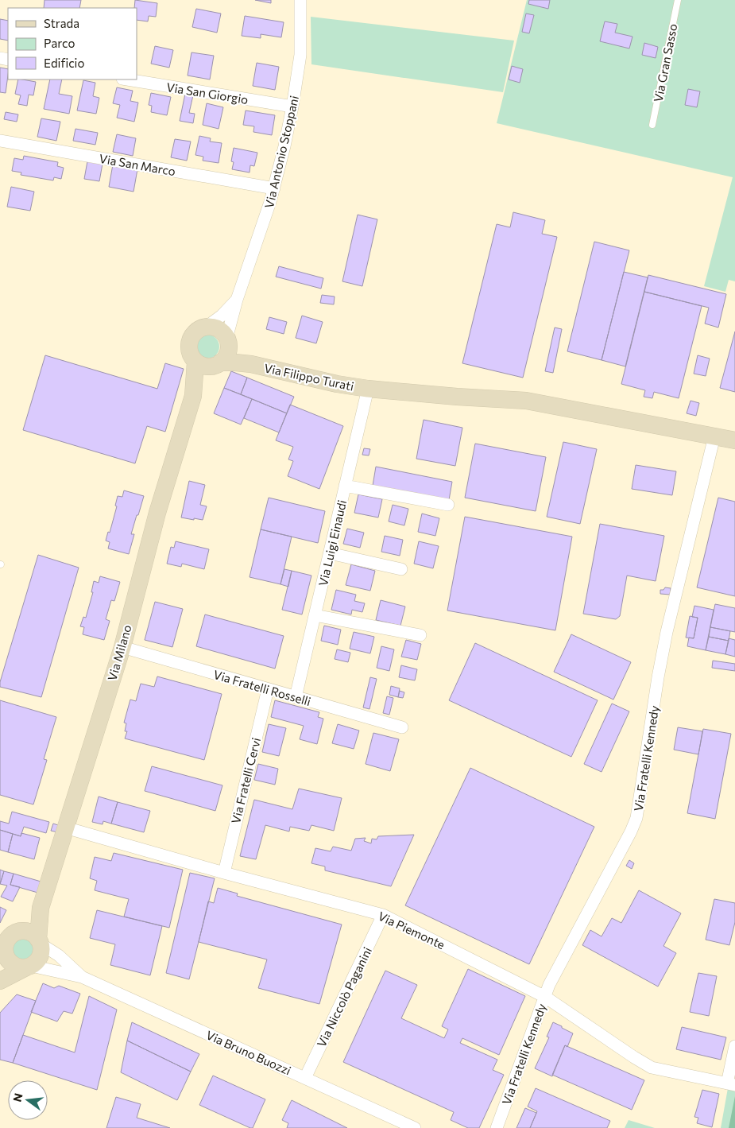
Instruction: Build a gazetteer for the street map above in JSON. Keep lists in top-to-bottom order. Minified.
{"streets":{"street":["Via San Giorgio","Via Antonio Stoppani","Via San Marco","Via Filippo Turati","Via Luigi Einaudi","Via Milano","Via Fratelli Rosselli","Via Fratelli Kennedy","Via Fratelli Cervi","Via Piemonte","Via Niccolò Paganini","Via Bruno Buozzi"],"lane":["Via Gran Sasso"]},"crossings":[["Via San Giorgio","Via Antonio Stoppani"],["Via Antonio Stoppani","Via San Marco"],["Via Antonio Stoppani","Via Filippo Turati"],["Via Antonio Stoppani","Via Milano"],["Via Filippo Turati","Via Luigi Einaudi"],["Via Filippo Turati","Via Milano"],["Via Filippo Turati","Via Fratelli Kennedy"],["Via Luigi Einaudi","Via Fratelli Rosselli"],["Via Milano","Via Fratelli Rosselli"],["Via Milano","Via Piemonte"],["Via Milano","Via Bruno Buozzi"],["Via Fratelli Rosselli","Via Fratelli Cervi"],["Via Fratelli Kennedy","Via Piemonte"],["Via Fratelli Cervi","Via Piemonte"],["Via Piemonte","Via Niccolò Paganini"],["Via Niccolò Paganini","Via Bruno Buozzi"]],"legend":["Strada","Parco","Edificio"],"north":"left"}
